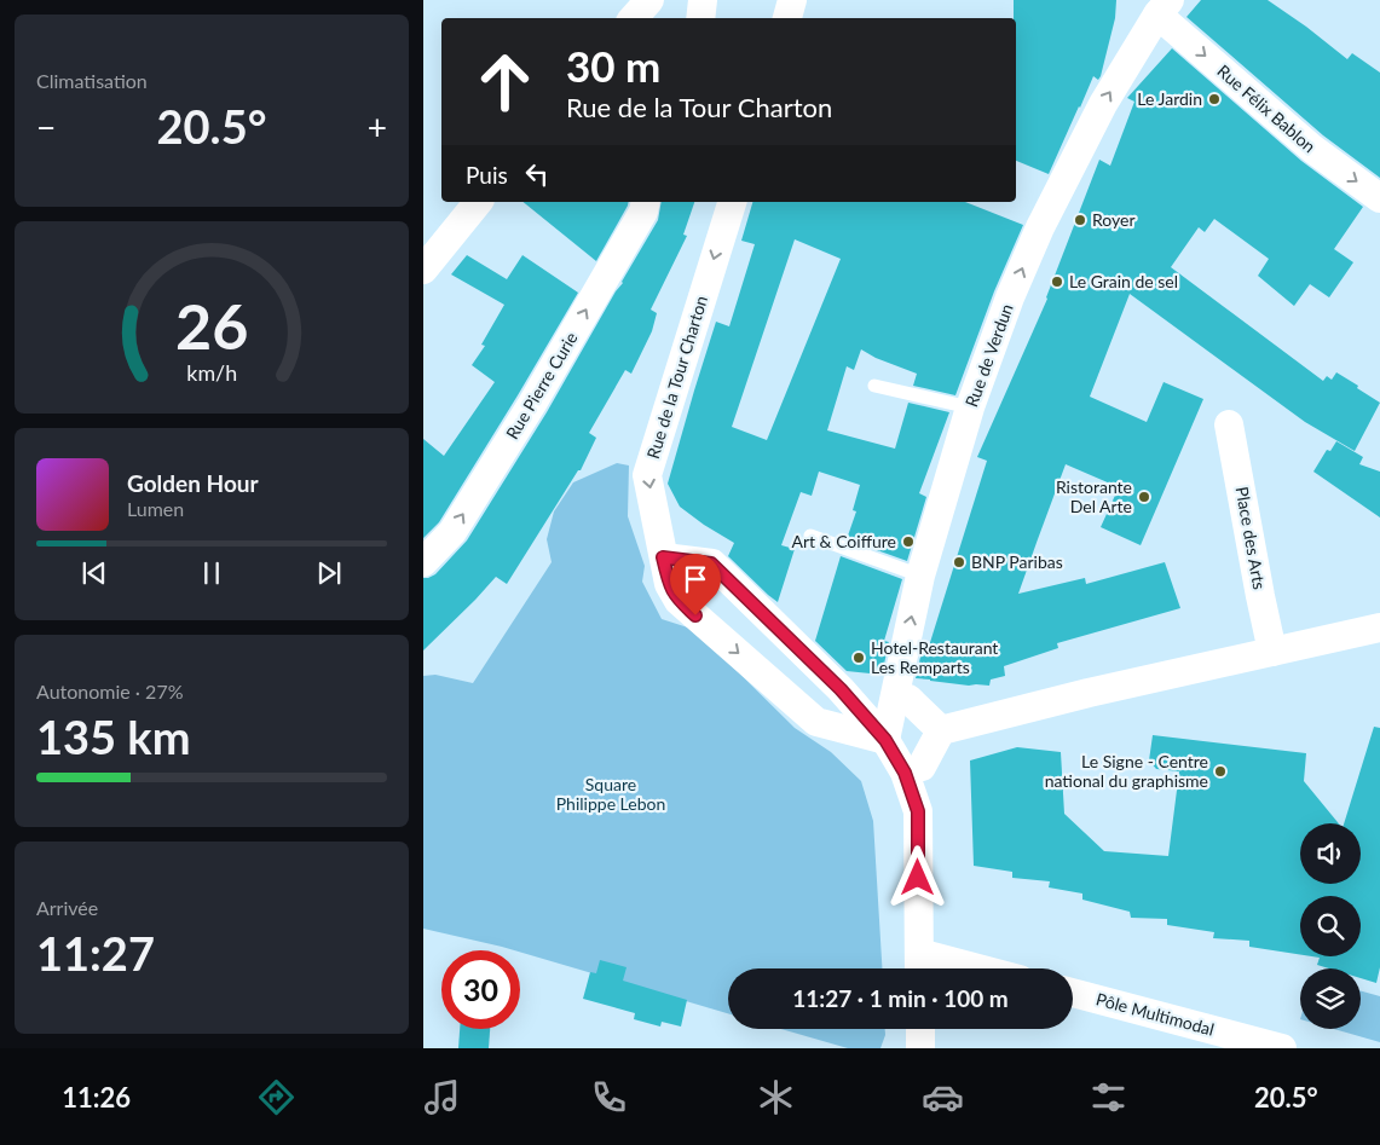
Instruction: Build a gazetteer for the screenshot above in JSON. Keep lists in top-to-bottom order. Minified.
{"streets":{"street":["Rue Félix Bablon","Rue de Verdun","Rue de la Tour Charton","Rue Pierre Curie","Place des Arts","Pôle Multimodal"]},"crossings":[["Rue Félix Bablon","Rue de Verdun"],["Rue de Verdun","Rue de la Tour Charton"]],"one_way":["Rue Félix Bablon","Rue de Verdun","Rue de la Tour Charton","Rue Pierre Curie"],"parks":["Square Philippe Lebon"],"places":["Le Jardin","Royer","Le Grain de sel","Ristorante Del Arte","Art & Coiffure","BNP Paribas","Hotel-Restaurant Les Remparts","Le Signe - Centre national du graphisme"],"page":{"tile":["Climatisation",["Autonomie · 27%","135 km"],["Arrivée","11:27"]],"turn":["30 m","Rue de la Tour Charton"],"heat":["−","20.5°","+"],"then":"Puis","song":["Golden Hour","Lumen"],"limit":"30","trip":"11:27 · 1 min · 100 m","tabs":["11:26","20.5°"],"gauge":["26","km/h"]}}
